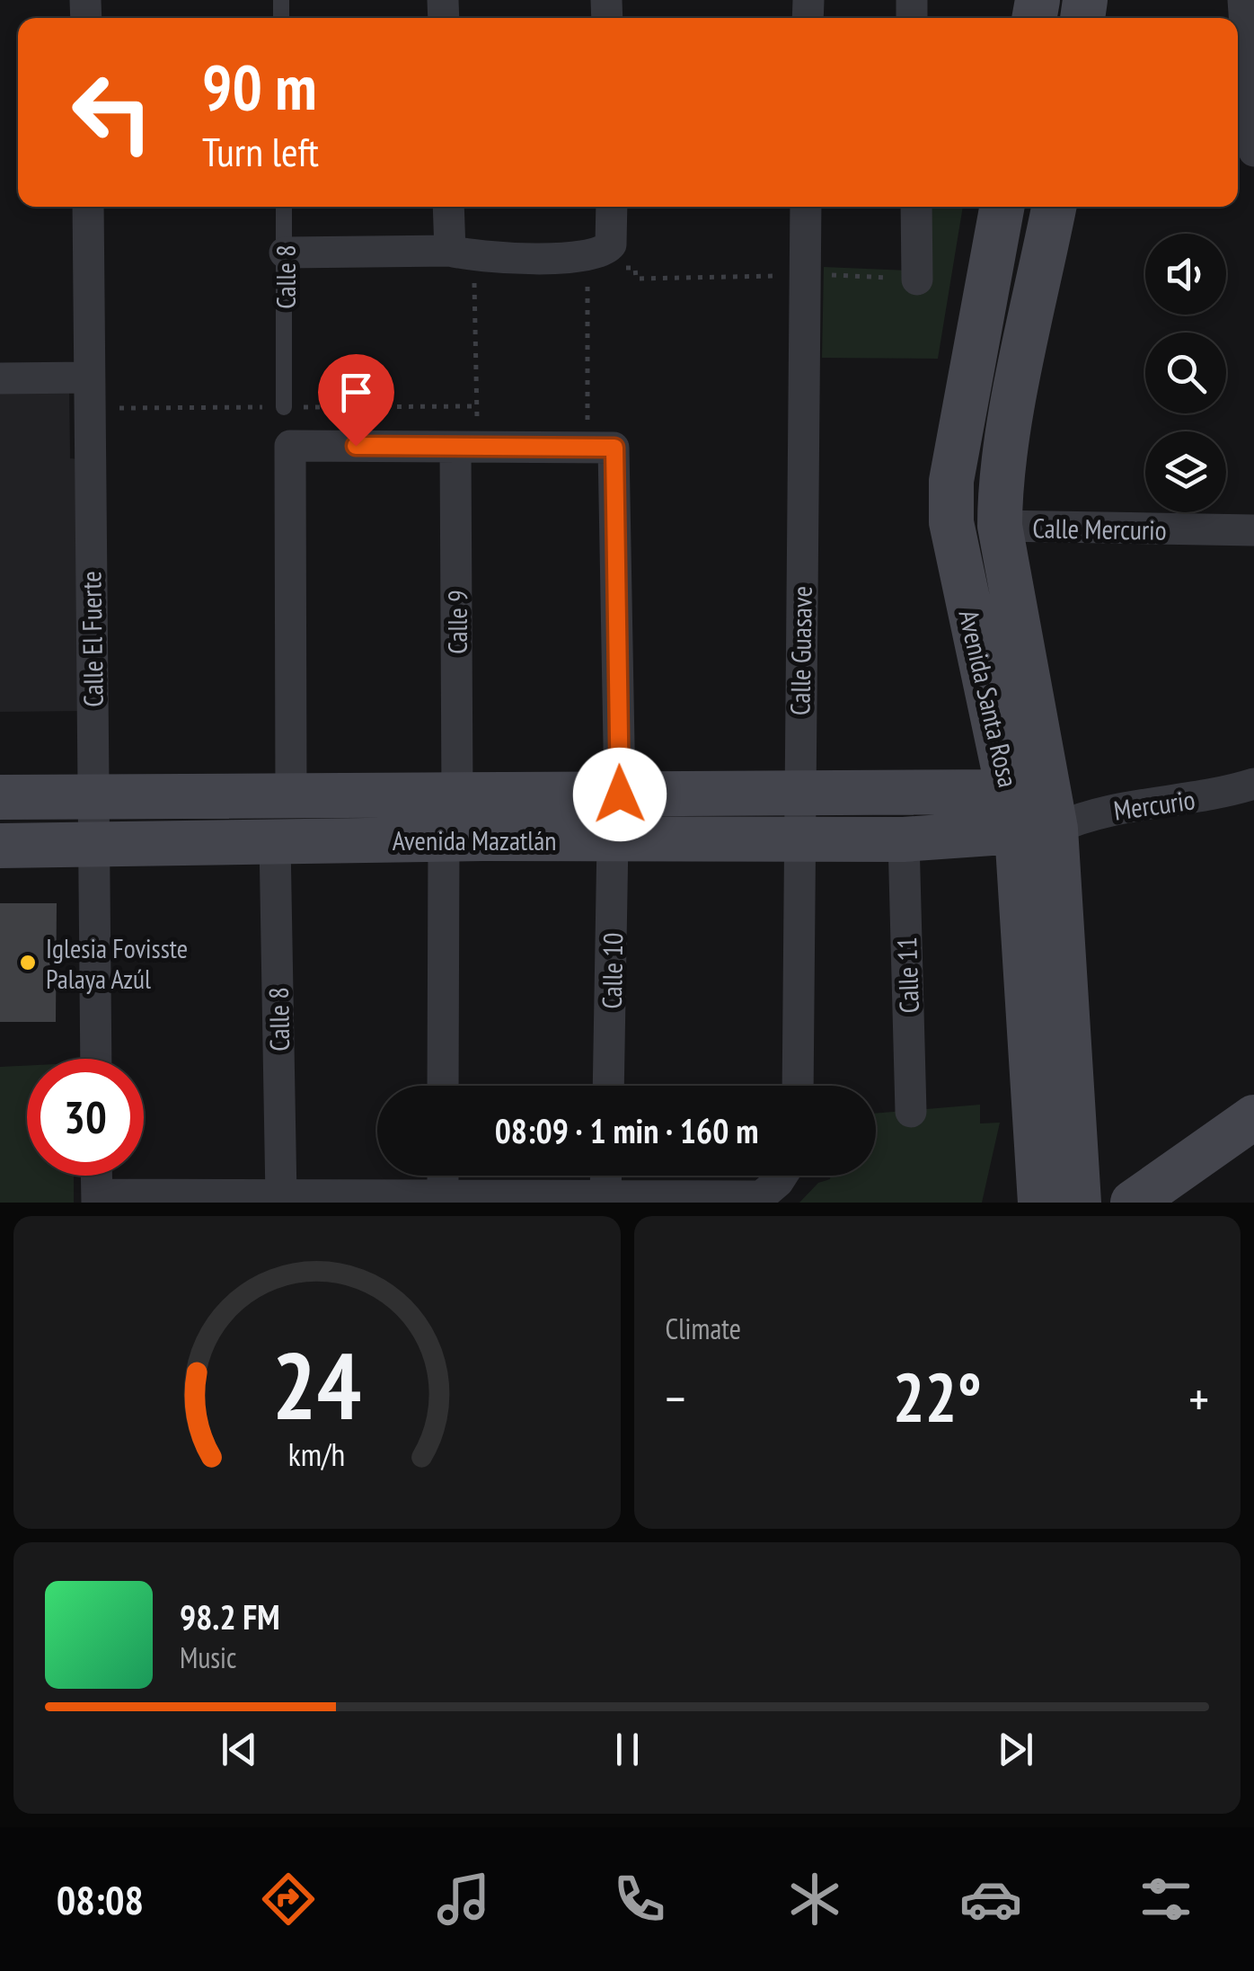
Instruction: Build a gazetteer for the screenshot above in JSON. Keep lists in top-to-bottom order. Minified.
{"streets":{"street":["Calle 8","Calle Mercurio","Calle 9","Calle El Fuerte","Calle Guasave","Avenida Santa Rosa","Mercurio","Avenida Mazatlán","Calle 10","Calle 11"]},"crossings":[["Calle 8","Avenida Mazatlán"],["Calle Mercurio","Avenida Santa Rosa"],["Calle 9","Avenida Mazatlán"],["Calle El Fuerte","Avenida Mazatlán"],["Calle Guasave","Avenida Mazatlán"],["Avenida Santa Rosa","Mercurio"],["Avenida Santa Rosa","Avenida Mazatlán"],["Mercurio","Avenida Mazatlán"],["Avenida Mazatlán","Calle 10"],["Avenida Mazatlán","Calle 11"]],"places":["Iglesia Fovisste Palaya Azúl"],"page":{"turn":["90 m","Turn left"],"limit":"30","trip":"08:09 · 1 min · 160 m","tile":"Climate","heat":["−","22°","+"],"song":["98.2 FM","Music"],"tabs":"08:08","gauge":["24","km/h"]}}
